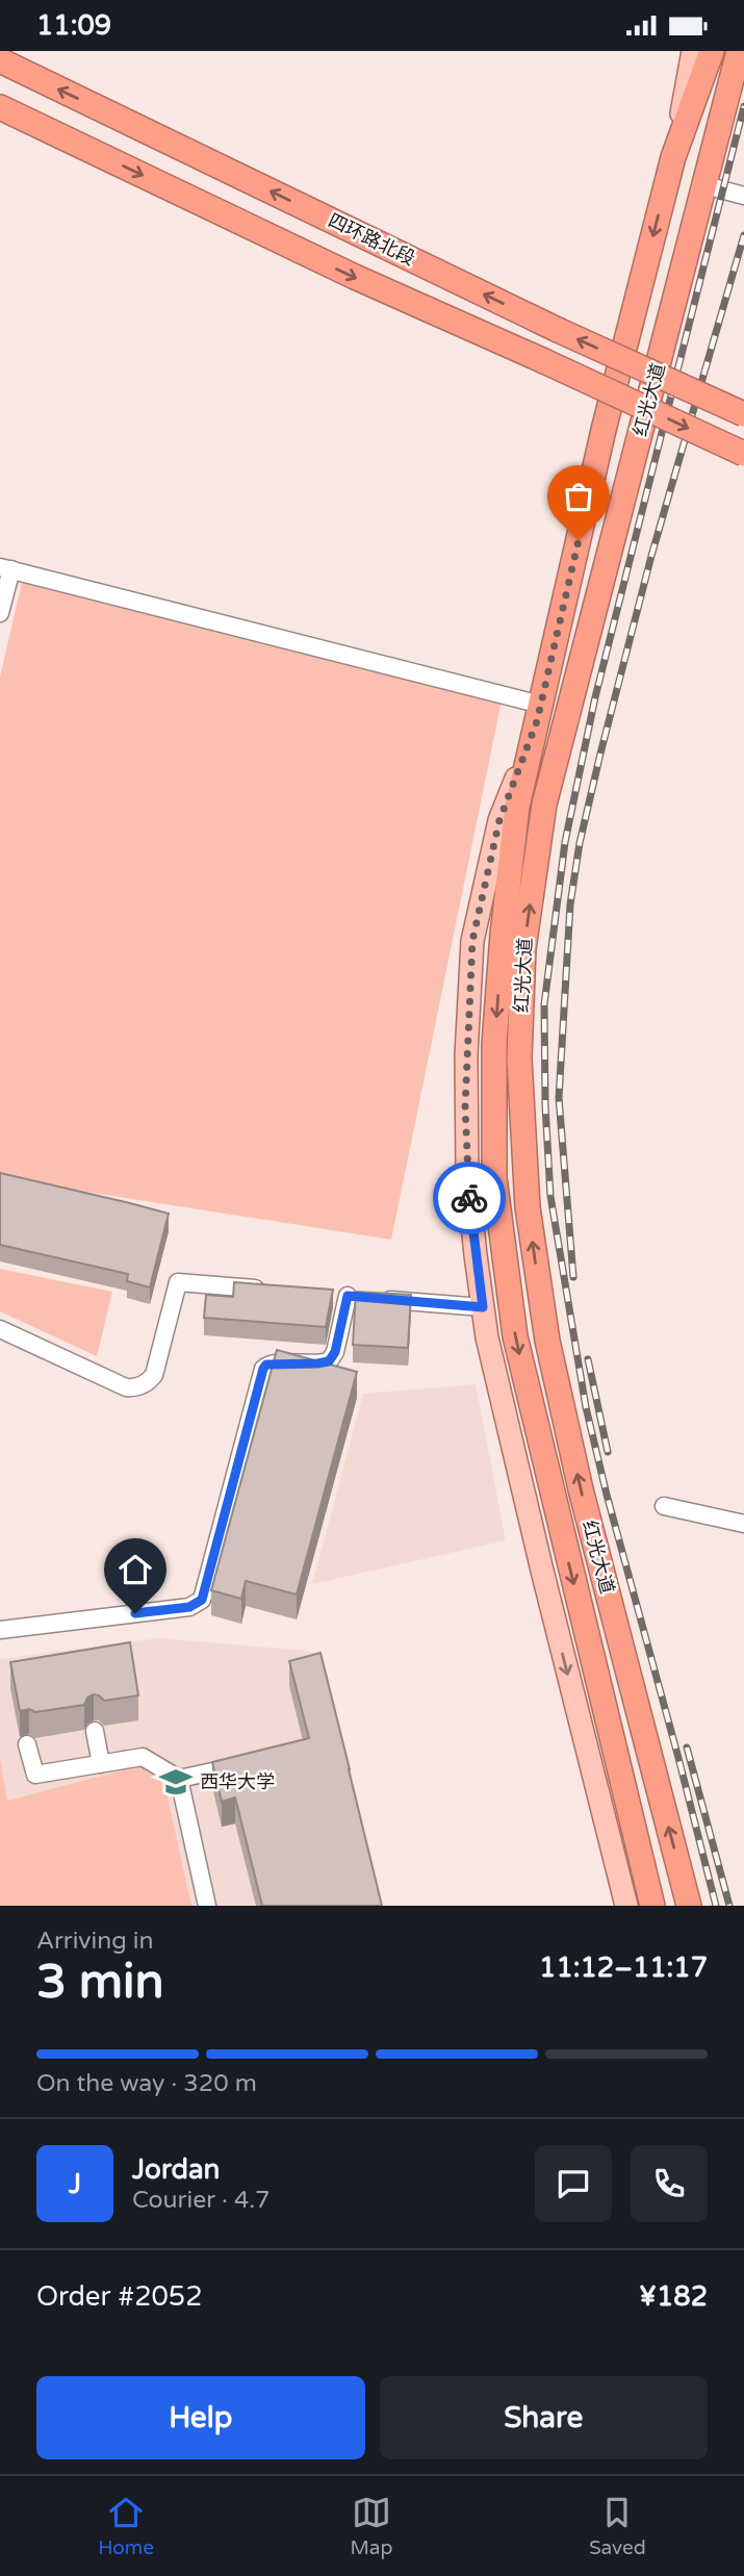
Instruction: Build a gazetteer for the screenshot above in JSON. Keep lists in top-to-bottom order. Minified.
{"streets":{"highway":["四环路北段","红光大道"]},"places":{"school or university":["西华大学"]},"page":{"status":"11:09","heading":["3 min","Arriving in","11:12–11:17"],"panel":["Jordan","Courier · 4.7","Order #2052","¥182"],"bar":"On the way · 320 m","round":"J","buttons":["Help","Share"],"tabs":["Home","Map","Saved"]}}
